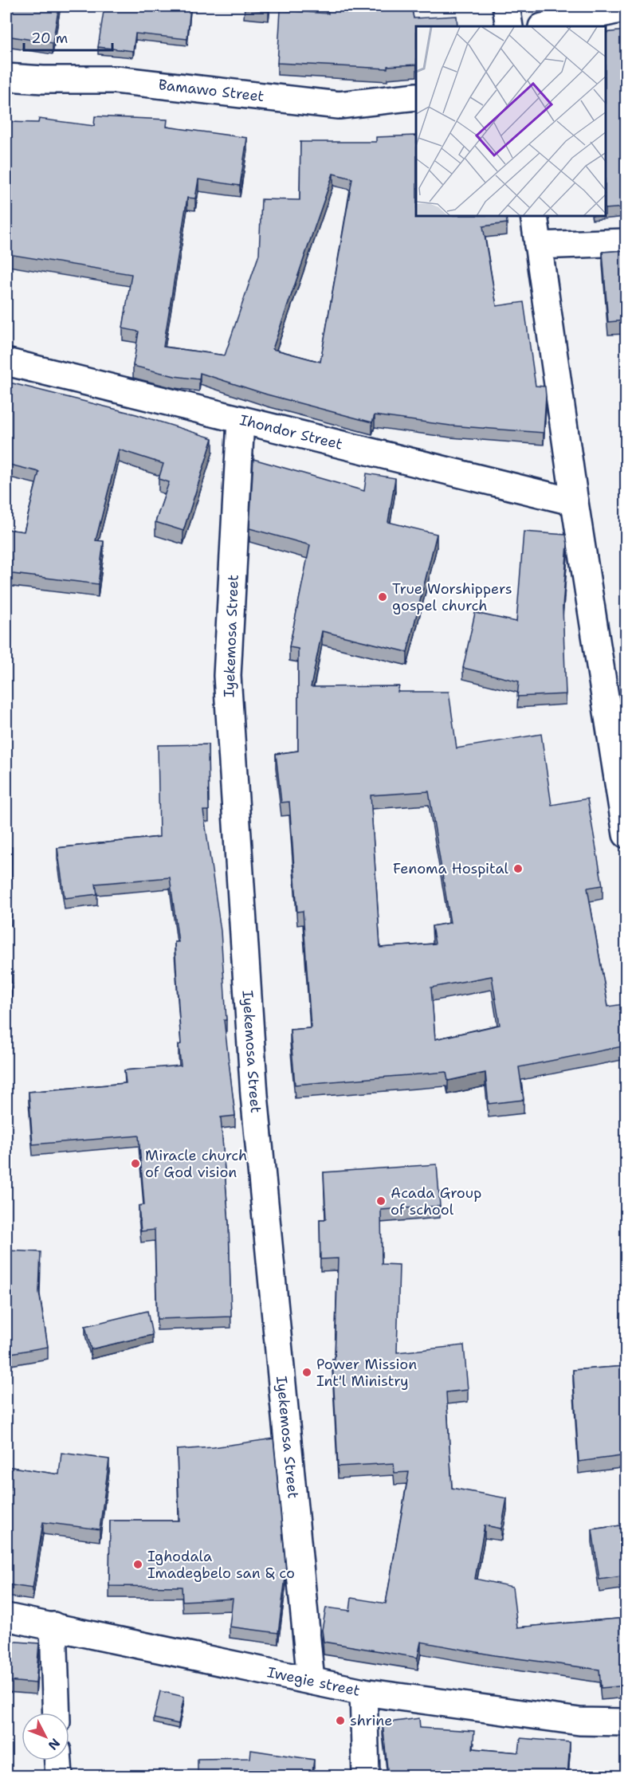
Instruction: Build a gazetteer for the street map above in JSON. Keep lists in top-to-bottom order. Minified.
{"streets":{"street":["Bamawo Street","Ihondor Street","Iyekemosa Street","Iwegie street"]},"crossings":[["Ihondor Street","Iyekemosa Street"],["Iyekemosa Street","Iwegie street"]],"places":["True Worshippers gospel church","Fenoma Hospital","Miracle church of God vision","Acada Group of school","Power Mission Int'l Ministry","Ighodala Imadegbelo san & co","shrine"],"scale_bar":"20 m","north":"bottom right"}
